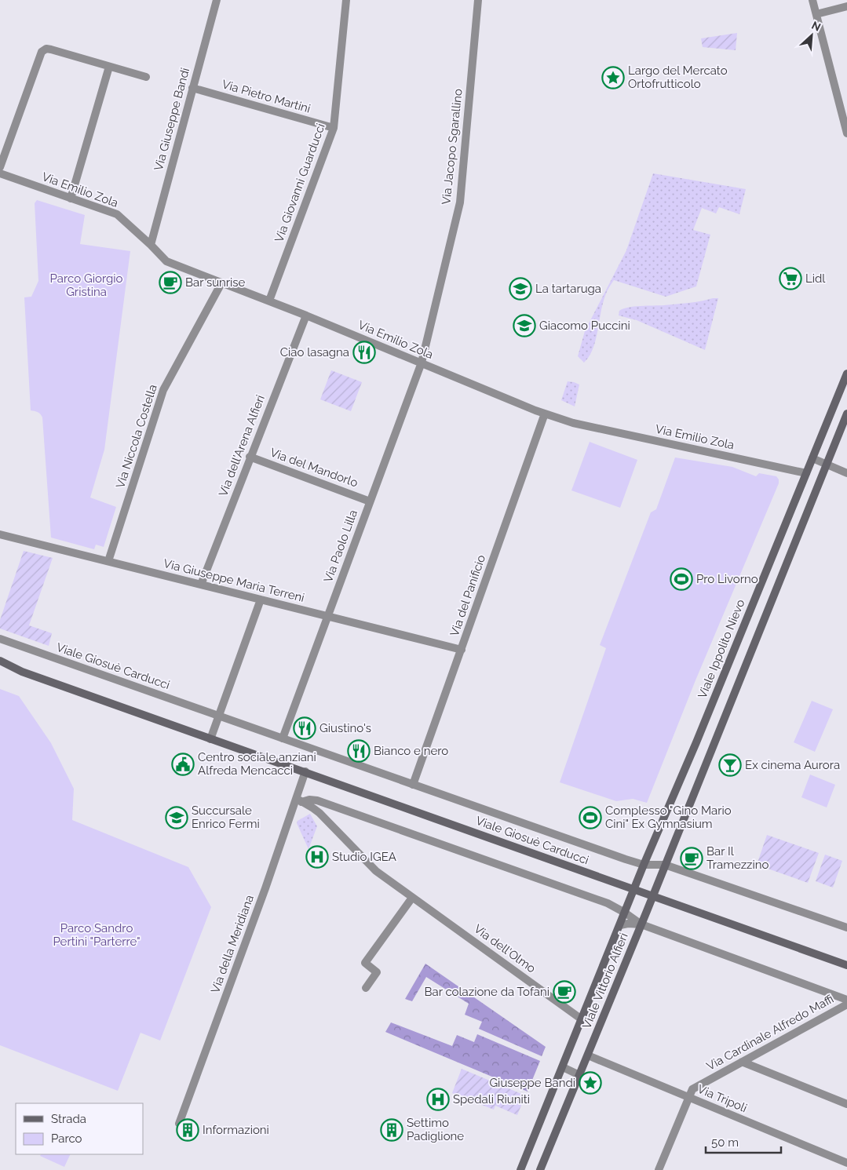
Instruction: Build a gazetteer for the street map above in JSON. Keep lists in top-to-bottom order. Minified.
{"streets":{"main road":["Viale Ippolito Nievo","Viale Giosuè Carducci","Viale Vittorio Alfieri"],"street":["Via Pietro Martini","Via Giuseppe Bandi","Via Jacopo Sgarallino","Via Giovanni Guarducci","Via Emilio Zola","Via Niccola Costella","Via dell'Arena Alfieri","Via del Mandorlo","Via Paolo Lilla","Via Giuseppe Maria Terreni","Via del Panificio","Via della Meridiana","Via dell'Olmo","Via Cardinale Alfredo Maffi","Via Tripoli"]},"crossings":[["Via Pietro Martini","Via Giuseppe Bandi"],["Via Pietro Martini","Via Giovanni Guarducci"],["Via Giuseppe Bandi","Via Emilio Zola"],["Via Jacopo Sgarallino","Via Emilio Zola"],["Via Jacopo Sgarallino","Via Paolo Lilla"],["Via Giovanni Guarducci","Via Emilio Zola"],["Via Emilio Zola","Via Niccola Costella"],["Via Emilio Zola","Via dell'Arena Alfieri"],["Via Emilio Zola","Via Paolo Lilla"],["Via Emilio Zola","Via del Panificio"],["Via Emilio Zola","Viale Ippolito Nievo"],["Via Niccola Costella","Via Giuseppe Maria Terreni"],["Via dell'Arena Alfieri","Via del Mandorlo"],["Via dell'Arena Alfieri","Via Giuseppe Maria Terreni"],["Via del Mandorlo","Via Paolo Lilla"],["Via Paolo Lilla","Via Giuseppe Maria Terreni"],["Via Paolo Lilla","Viale Giosuè Carducci"],["Via Giuseppe Maria Terreni","Via del Panificio"],["Via del Panificio","Viale Giosuè Carducci"],["Viale Ippolito Nievo","Viale Giosuè Carducci"],["Viale Ippolito Nievo","Viale Vittorio Alfieri"],["Viale Giosuè Carducci","Via della Meridiana"],["Viale Giosuè Carducci","Viale Vittorio Alfieri"],["Via della Meridiana","Via dell'Olmo"],["Via dell'Olmo","Viale Vittorio Alfieri"],["Viale Vittorio Alfieri","Via Tripoli"],["Via Cardinale Alfredo Maffi","Via Tripoli"]],"parks":["Parco Giorgio Gristina","Parco Sandro Pertini \"Parterre\""],"places":{"place":["Largo del Mercato Ortofrutticolo","Giuseppe Bandi"],"supermarket":["Lidl"],"cafe":["Bar sunrise","Bar Il Tramezzino","Bar colazione da Tofani"],"school or university":["La tartaruga","Giacomo Puccini","Succursale Enrico Fermi"],"restaurant":["Ciao lasagna","Giustino's","Bianco e nero"],"sports":["Pro Livorno","Complesso \"Gino Mario Cini\" Ex Gymnasium"],"public building":["Centro sociale anziani Alfreda Mencacci"],"bar":["Ex cinema Aurora"],"hospital":["Studio IGEA","Spedali Riuniti"],"building":["Informazioni","Settimo Padiglione"]},"legend":["Strada","Parco"],"scale_bar":"50 m","north":"top right"}
